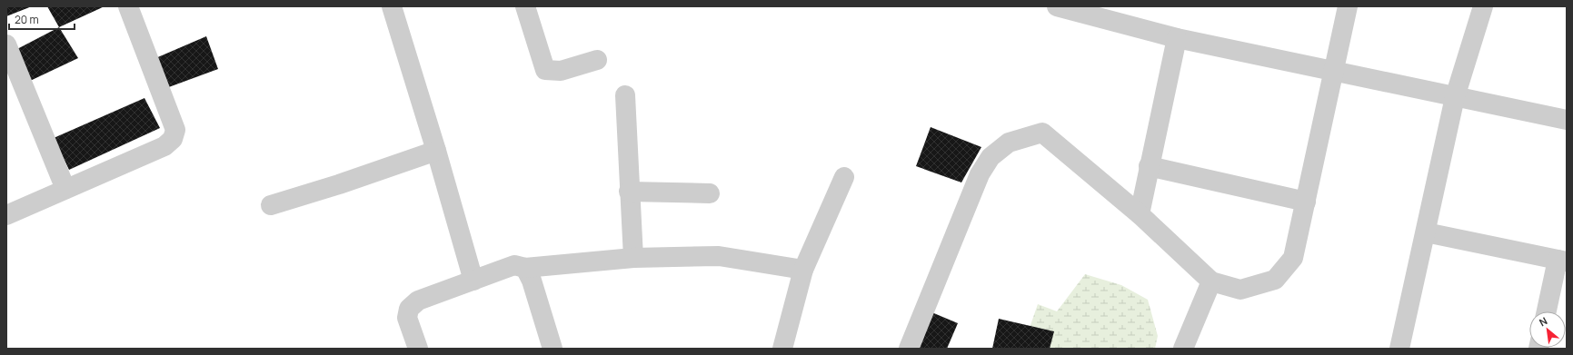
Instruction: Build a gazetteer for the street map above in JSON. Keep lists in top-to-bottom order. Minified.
{"scale_bar":"20 m","north":"top left"}
